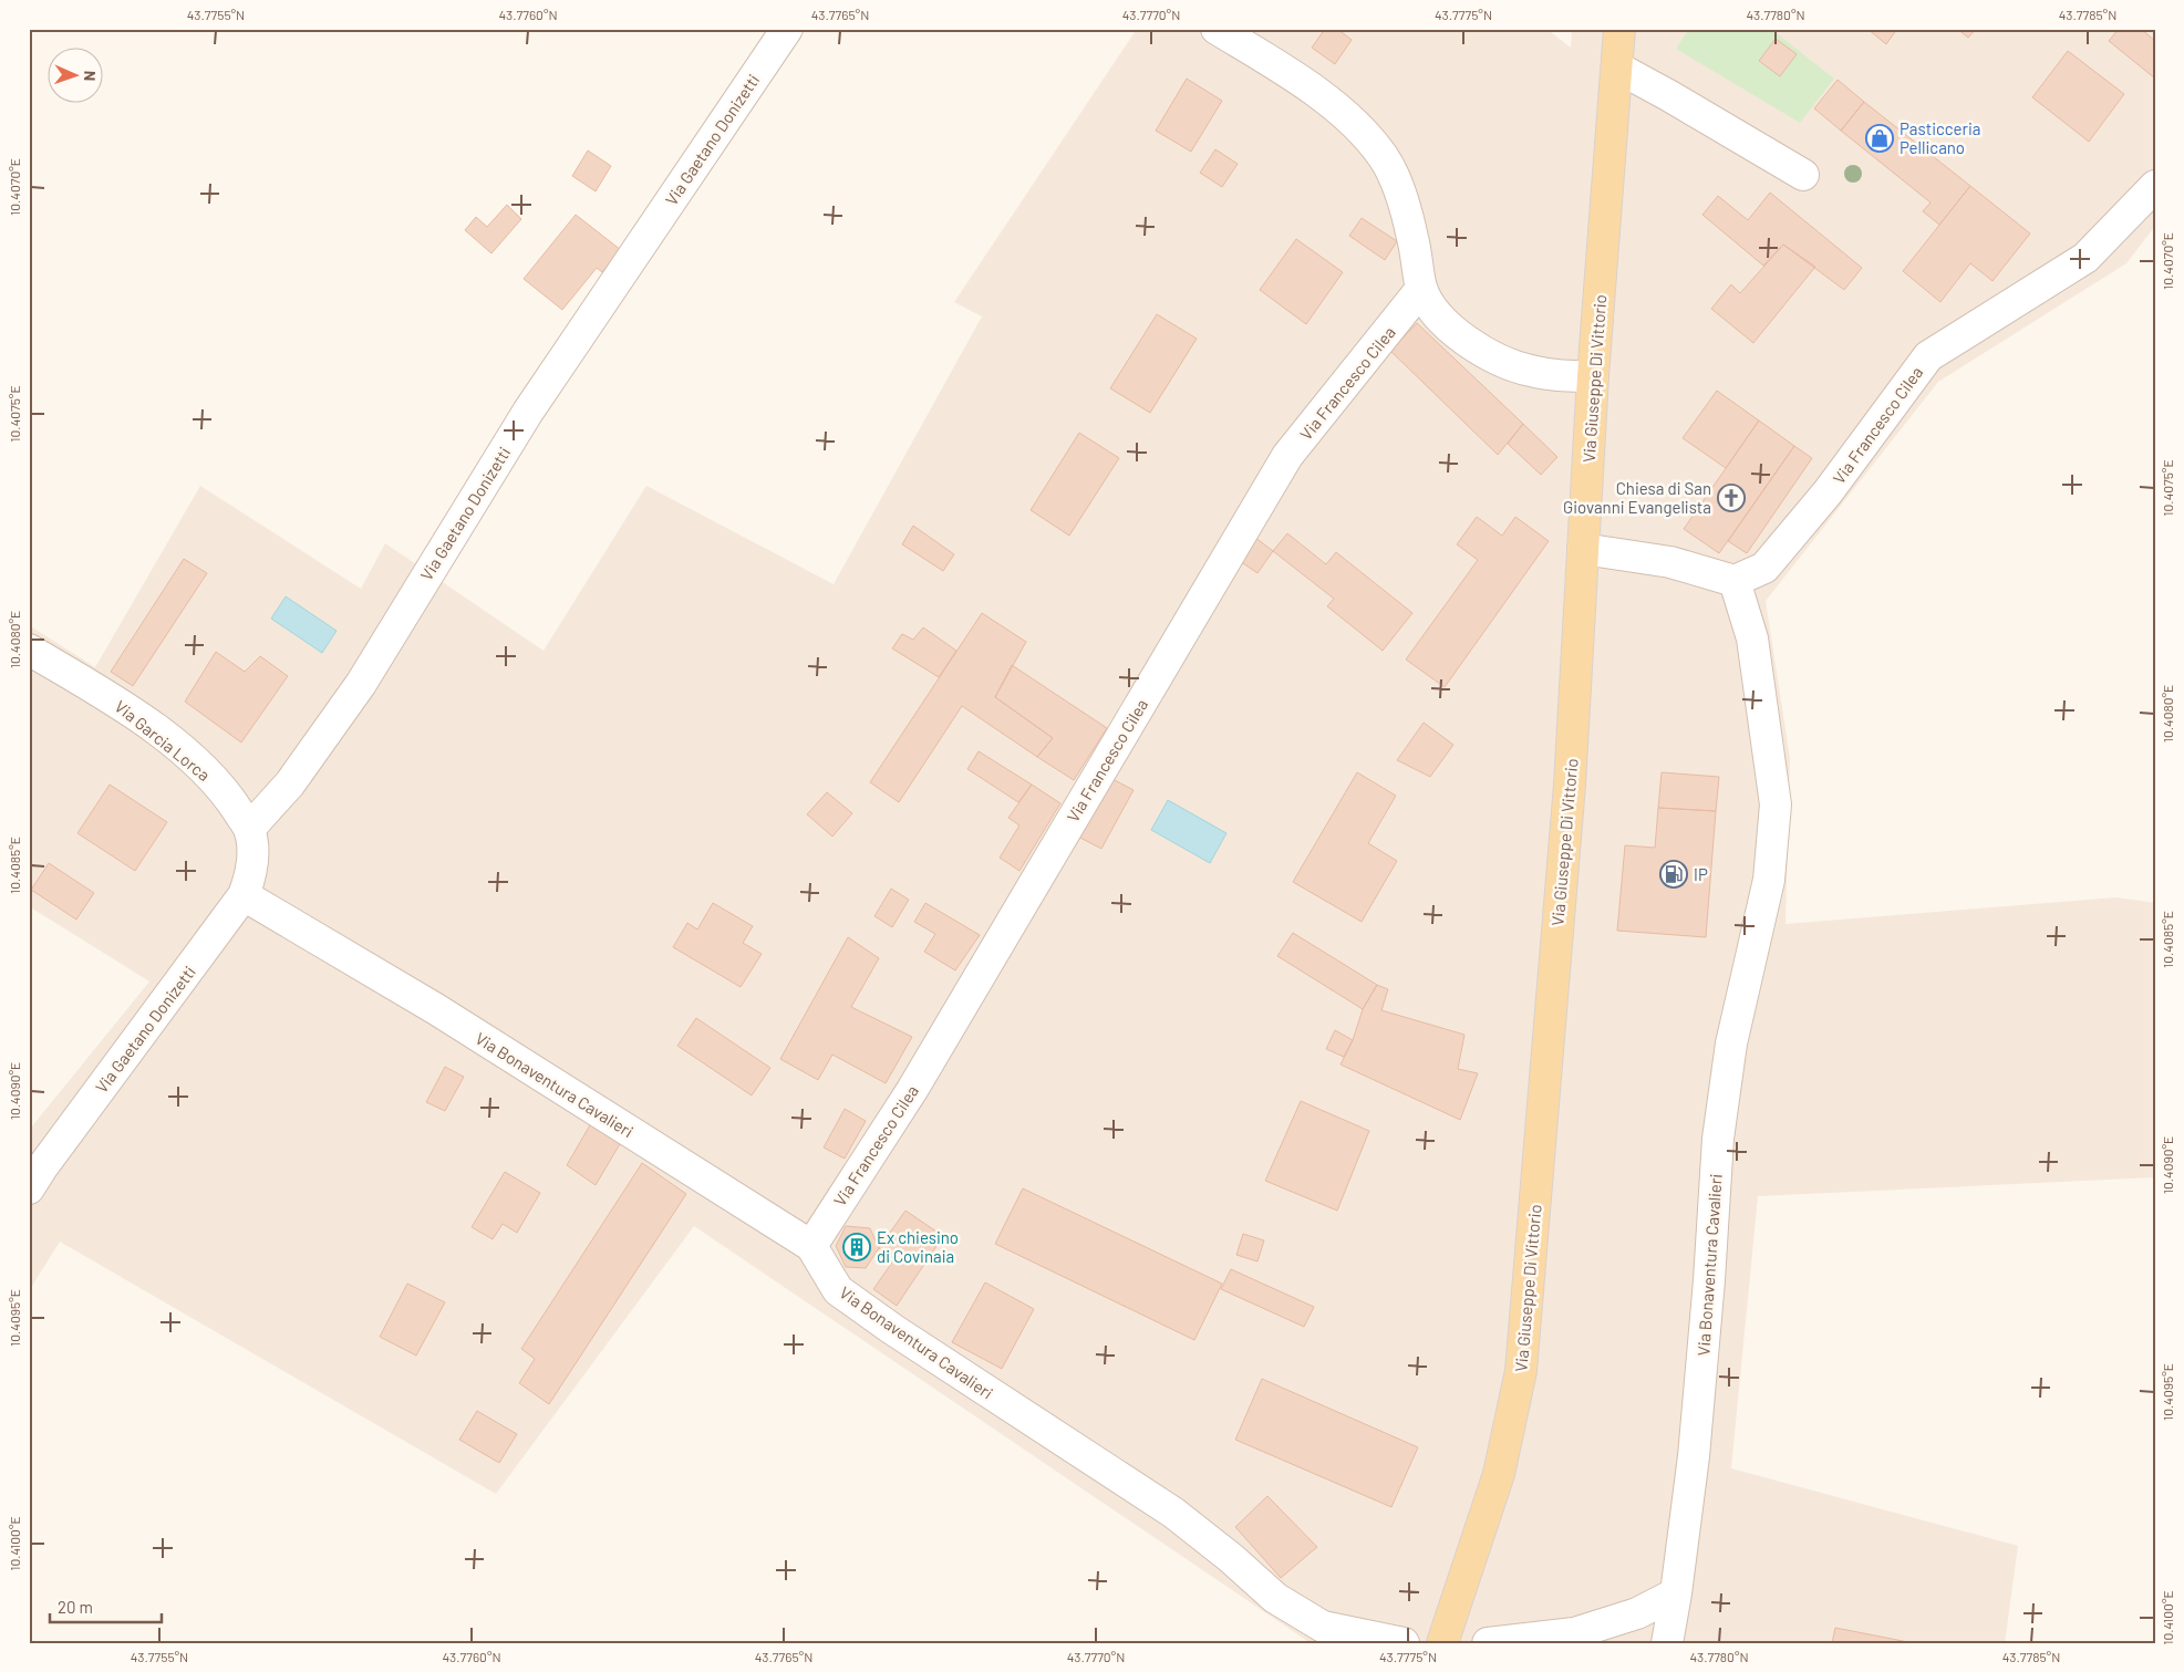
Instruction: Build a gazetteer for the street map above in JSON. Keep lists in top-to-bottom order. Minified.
{"streets":{"main road":["Via Giuseppe Di Vittorio"],"street":["Via Gaetano Donizetti","Via Francesco Cilea","Via Garcia Lorca","Via Bonaventura Cavalieri"]},"crossings":[["Via Gaetano Donizetti","Via Garcia Lorca"],["Via Gaetano Donizetti","Via Bonaventura Cavalieri"],["Via Francesco Cilea","Via Bonaventura Cavalieri"]],"places":{"shop":["Pasticceria Pellicano"],"church":["Chiesa di San Giovanni Evangelista"],"fuel station":["IP"],"building":["Ex chiesino di Covinaia"]},"scale_bar":"20 m","north":"right","coordinates":["43.7755°N","43.7760°N","43.7765°N","43.7770°N","43.7775°N","43.7780°N","43.7785°N","10.4070°E","10.4075°E","10.4080°E","10.4085°E","10.4090°E","10.4095°E","10.4100°E"]}
